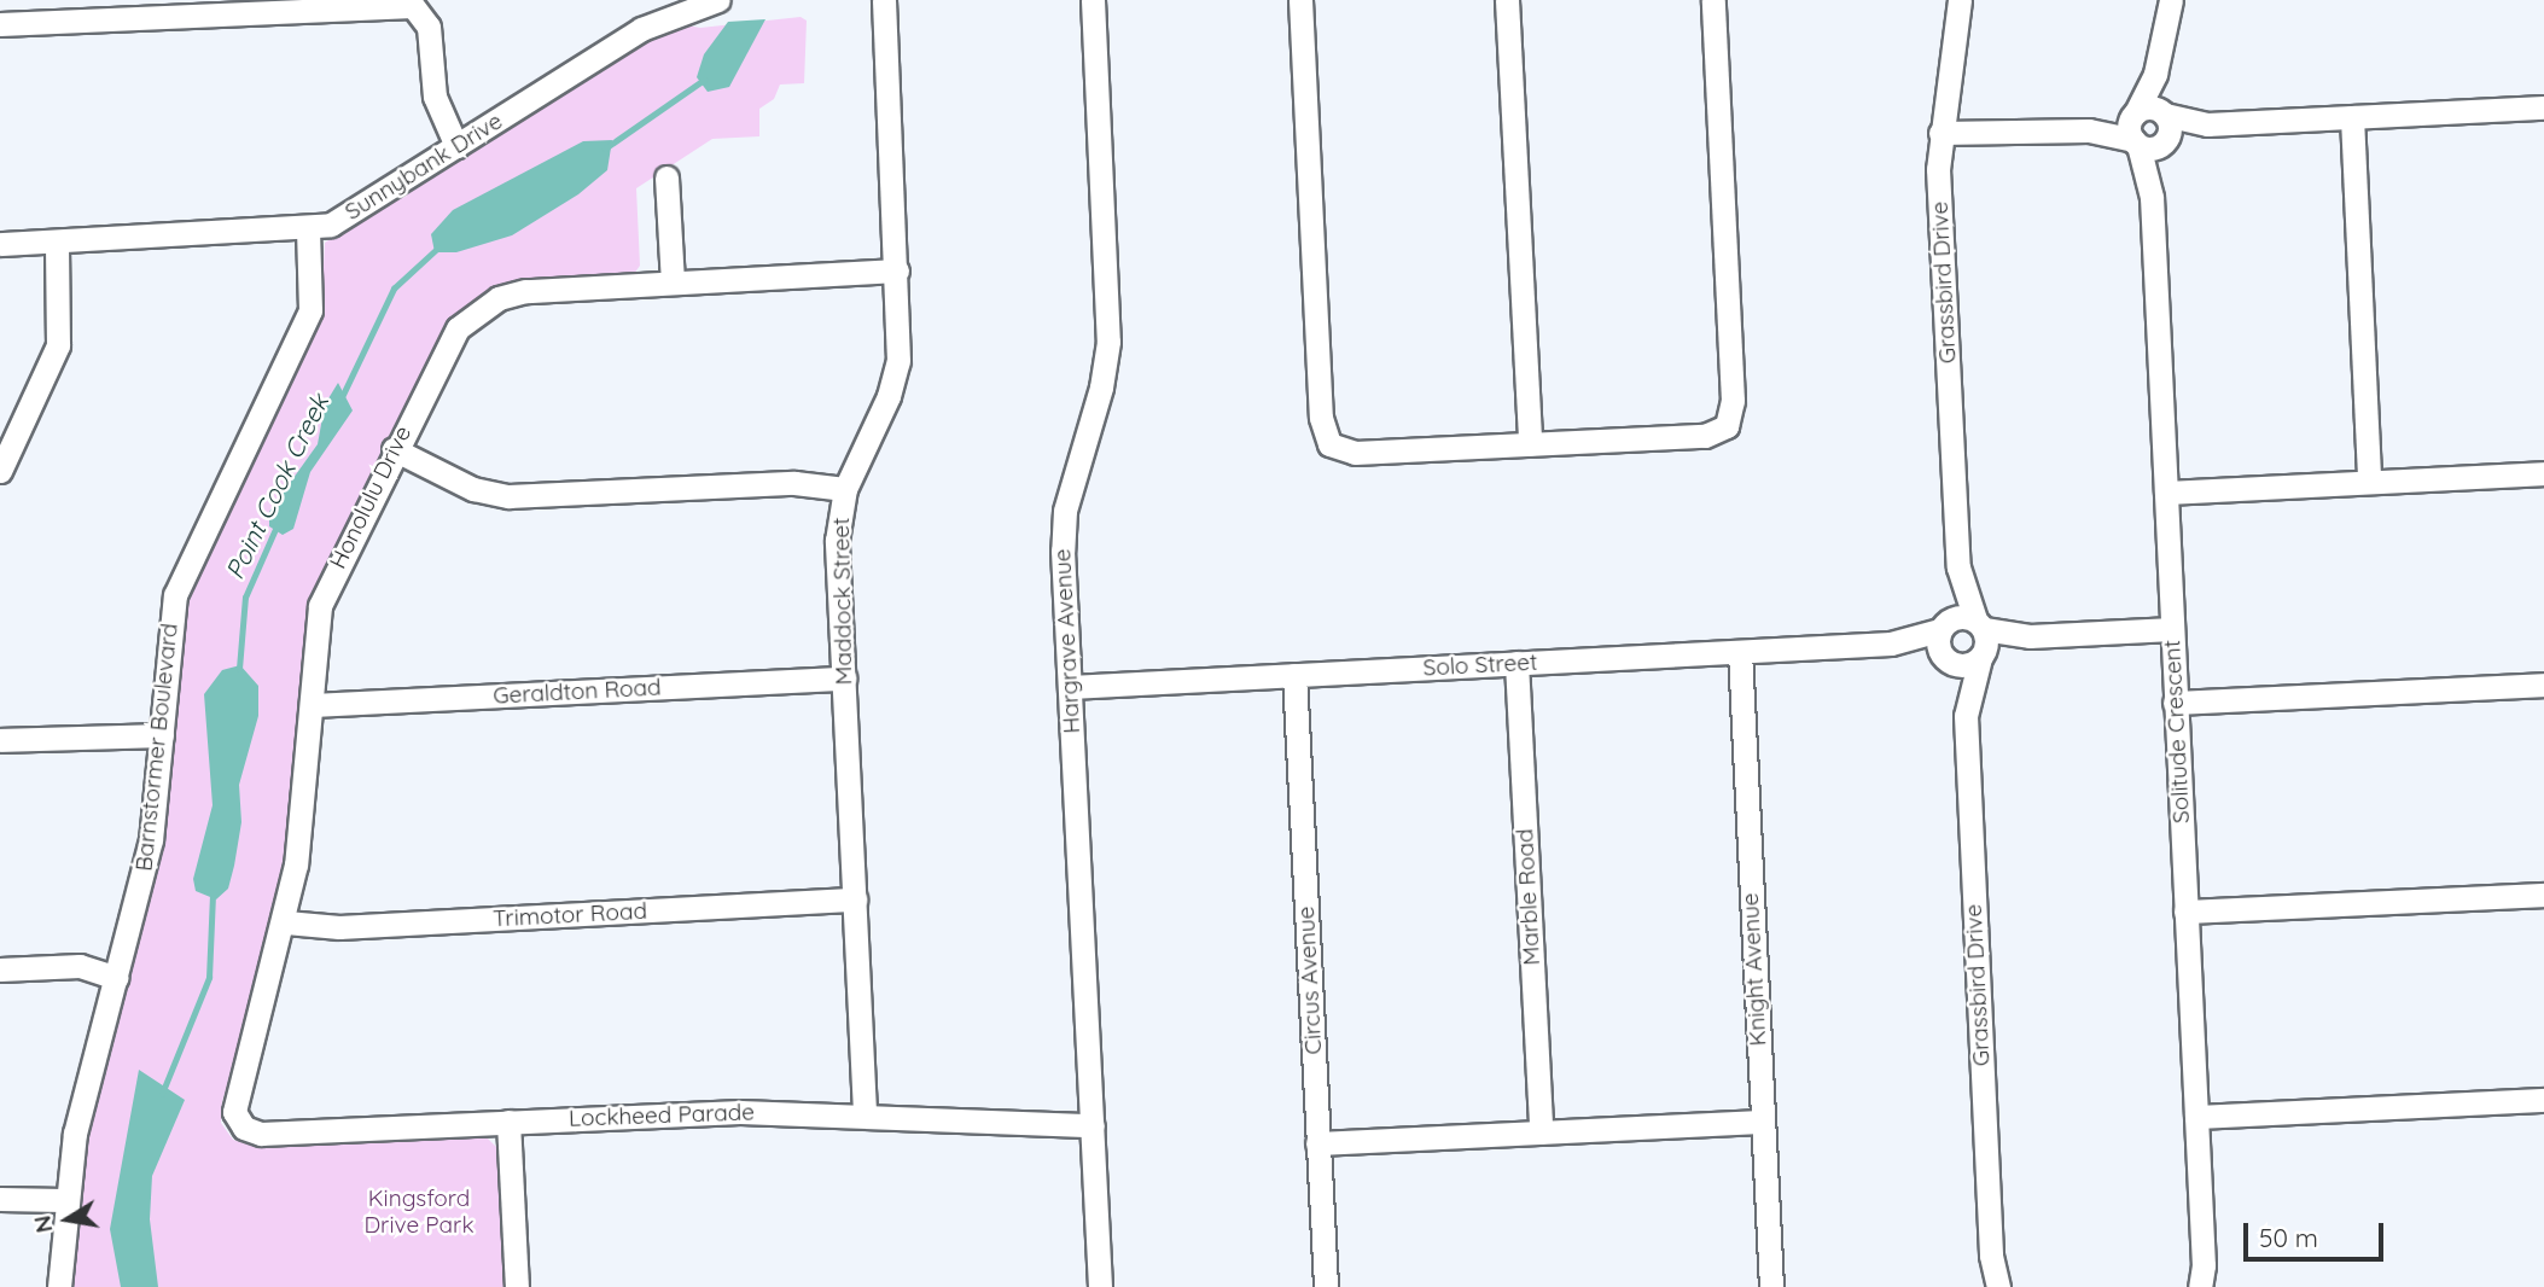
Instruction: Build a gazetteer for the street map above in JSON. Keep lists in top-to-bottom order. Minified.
{"streets":{"street":["Sunnybank Drive","Grassbird Drive","Honolulu Drive","Maddock Street","Hargrave Avenue","Solo Street","Geraldton Road","Solitude Crescent","Barnstormer Boulevard","Marble Road","Trimotor Road","Knight Avenue","Circus Avenue","Lockheed Parade"]},"crossings":[["Sunnybank Drive","Barnstormer Boulevard"],["Grassbird Drive","Solo Street"],["Honolulu Drive","Maddock Street"],["Honolulu Drive","Geraldton Road"],["Honolulu Drive","Trimotor Road"],["Honolulu Drive","Lockheed Parade"],["Maddock Street","Geraldton Road"],["Maddock Street","Trimotor Road"],["Maddock Street","Lockheed Parade"],["Hargrave Avenue","Solo Street"],["Hargrave Avenue","Lockheed Parade"],["Solo Street","Marble Road"],["Solo Street","Knight Avenue"],["Solo Street","Circus Avenue"]],"water":["Point Cook Creek"],"parks":["Kingsford Drive Park"],"scale_bar":"50 m","north":"left"}
